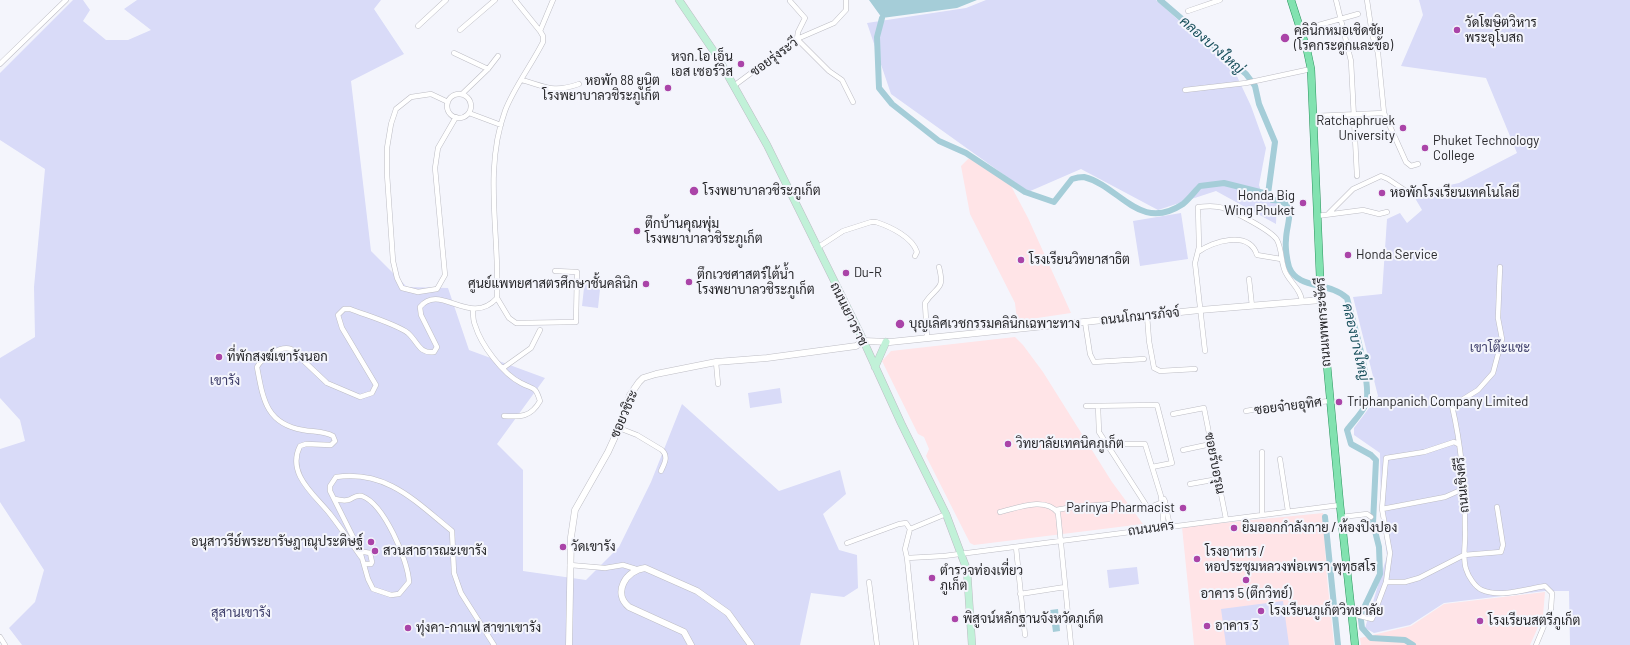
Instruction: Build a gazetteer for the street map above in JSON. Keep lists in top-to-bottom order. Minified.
{"streets":{"main road":["ถนนเยาวราช","ถนนเทพกระษัตรี"],"street":["ซอยรุ่งระวี","ถนนโกมารภัจจ์","ซอยจ๋ายอุทิศ","ซอยวชิระ","ซอยรับอรุณ","ถนนเชิงคีรี","ถนนนคร"]},"crossings":[["ซอยรุ่งระวี","ถนนเยาวราช"],["ถนนเยาวราช","ถนนโกมารภัจจ์"],["ถนนเยาวราช","ซอยวชิระ"],["ถนนเยาวราช","ถนนนคร"],["ถนนโกมารภัจจ์","ถนนเทพกระษัตรี"],["ถนนโกมารภัจจ์","ซอยวชิระ"],["ถนนเทพกระษัตรี","ซอยจ๋ายอุทิศ"],["ถนนเทพกระษัตรี","ถนนนคร"],["ซอยรับอรุณ","ถนนนคร"]],"water":["คลองบางใหญ่"],"parks":["เขาโต๊ะแซะ","เขารัง","สุสานเขารัง"],"places":["วัดโฆษิตวิหาร พระอุโบสถ","คลินิกหมอเชิดชัย (โรคกระดูกและข้อ)","หจก.โอ เอ็น เอส เซอร์วิส","หอพัก 88 ยูนิต โรงพยาบาลวชิระภูเก็ต","Ratchaphruek University","Phuket Technology College","โรงพยาบาลวชิระภูเก็ต","หอพักโรงเรียนเทคโนโลยี","Honda Big Wing Phuket","ตึกบ้านคุณพุ่ม โรงพยาบาลวชิระภูเก็ต","Honda Service","โรงเรียนวิทยาสาธิต","Du-R","ตึกเวชศาสตร์ใต้น้ำ โรงพยาบาลวชิระภูเก็ต","ศูนย์แพทยศาสตรศึกษาชั้นคลินิก","บุญเลิศเวชกรรมคลินิกเฉพาะทาง","ที่พักสงฆ์เขารังนอก","Triphanpanich Company Limited","วิทยาลัยเทคนิคภูเก็ต","Parinya Pharmacist","ยิมออกกำลังกาย / ห้องปิงปอง","อนุสาวรีย์พระยารัษฎาณุประดิษฐ์","วัดเขารัง","สวนสาธารณะเขารัง","โรงอาหาร / หอประชุมหลวงพ่อเพรา พุทฺธสโร","ตำรวจท่องเที่ยว ภูเก็ต","อาคาร 5 (ตึกวิทย์)","โรงเรียนภูเก็ตวิทยาลัย","พิสูจน์หลักฐานจังหวัดภูเก็ต","โรงเรียนสตรีภูเก็ต","อาคาร 3","ทุ่งคา-กาแฟ สาขาเขารัง"]}
